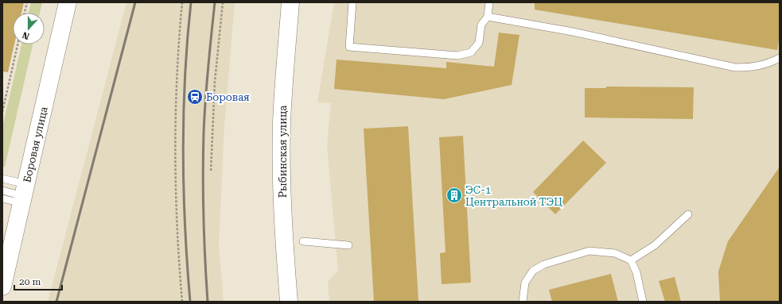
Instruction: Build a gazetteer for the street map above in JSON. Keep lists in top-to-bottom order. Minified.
{"streets":{"main road":["Боровая улица","Рыбинская улица"]},"places":{"station":["Боровая"],"building":["ЭС-1 Центральной ТЭЦ"]},"scale_bar":"20 m","north":"bottom"}
